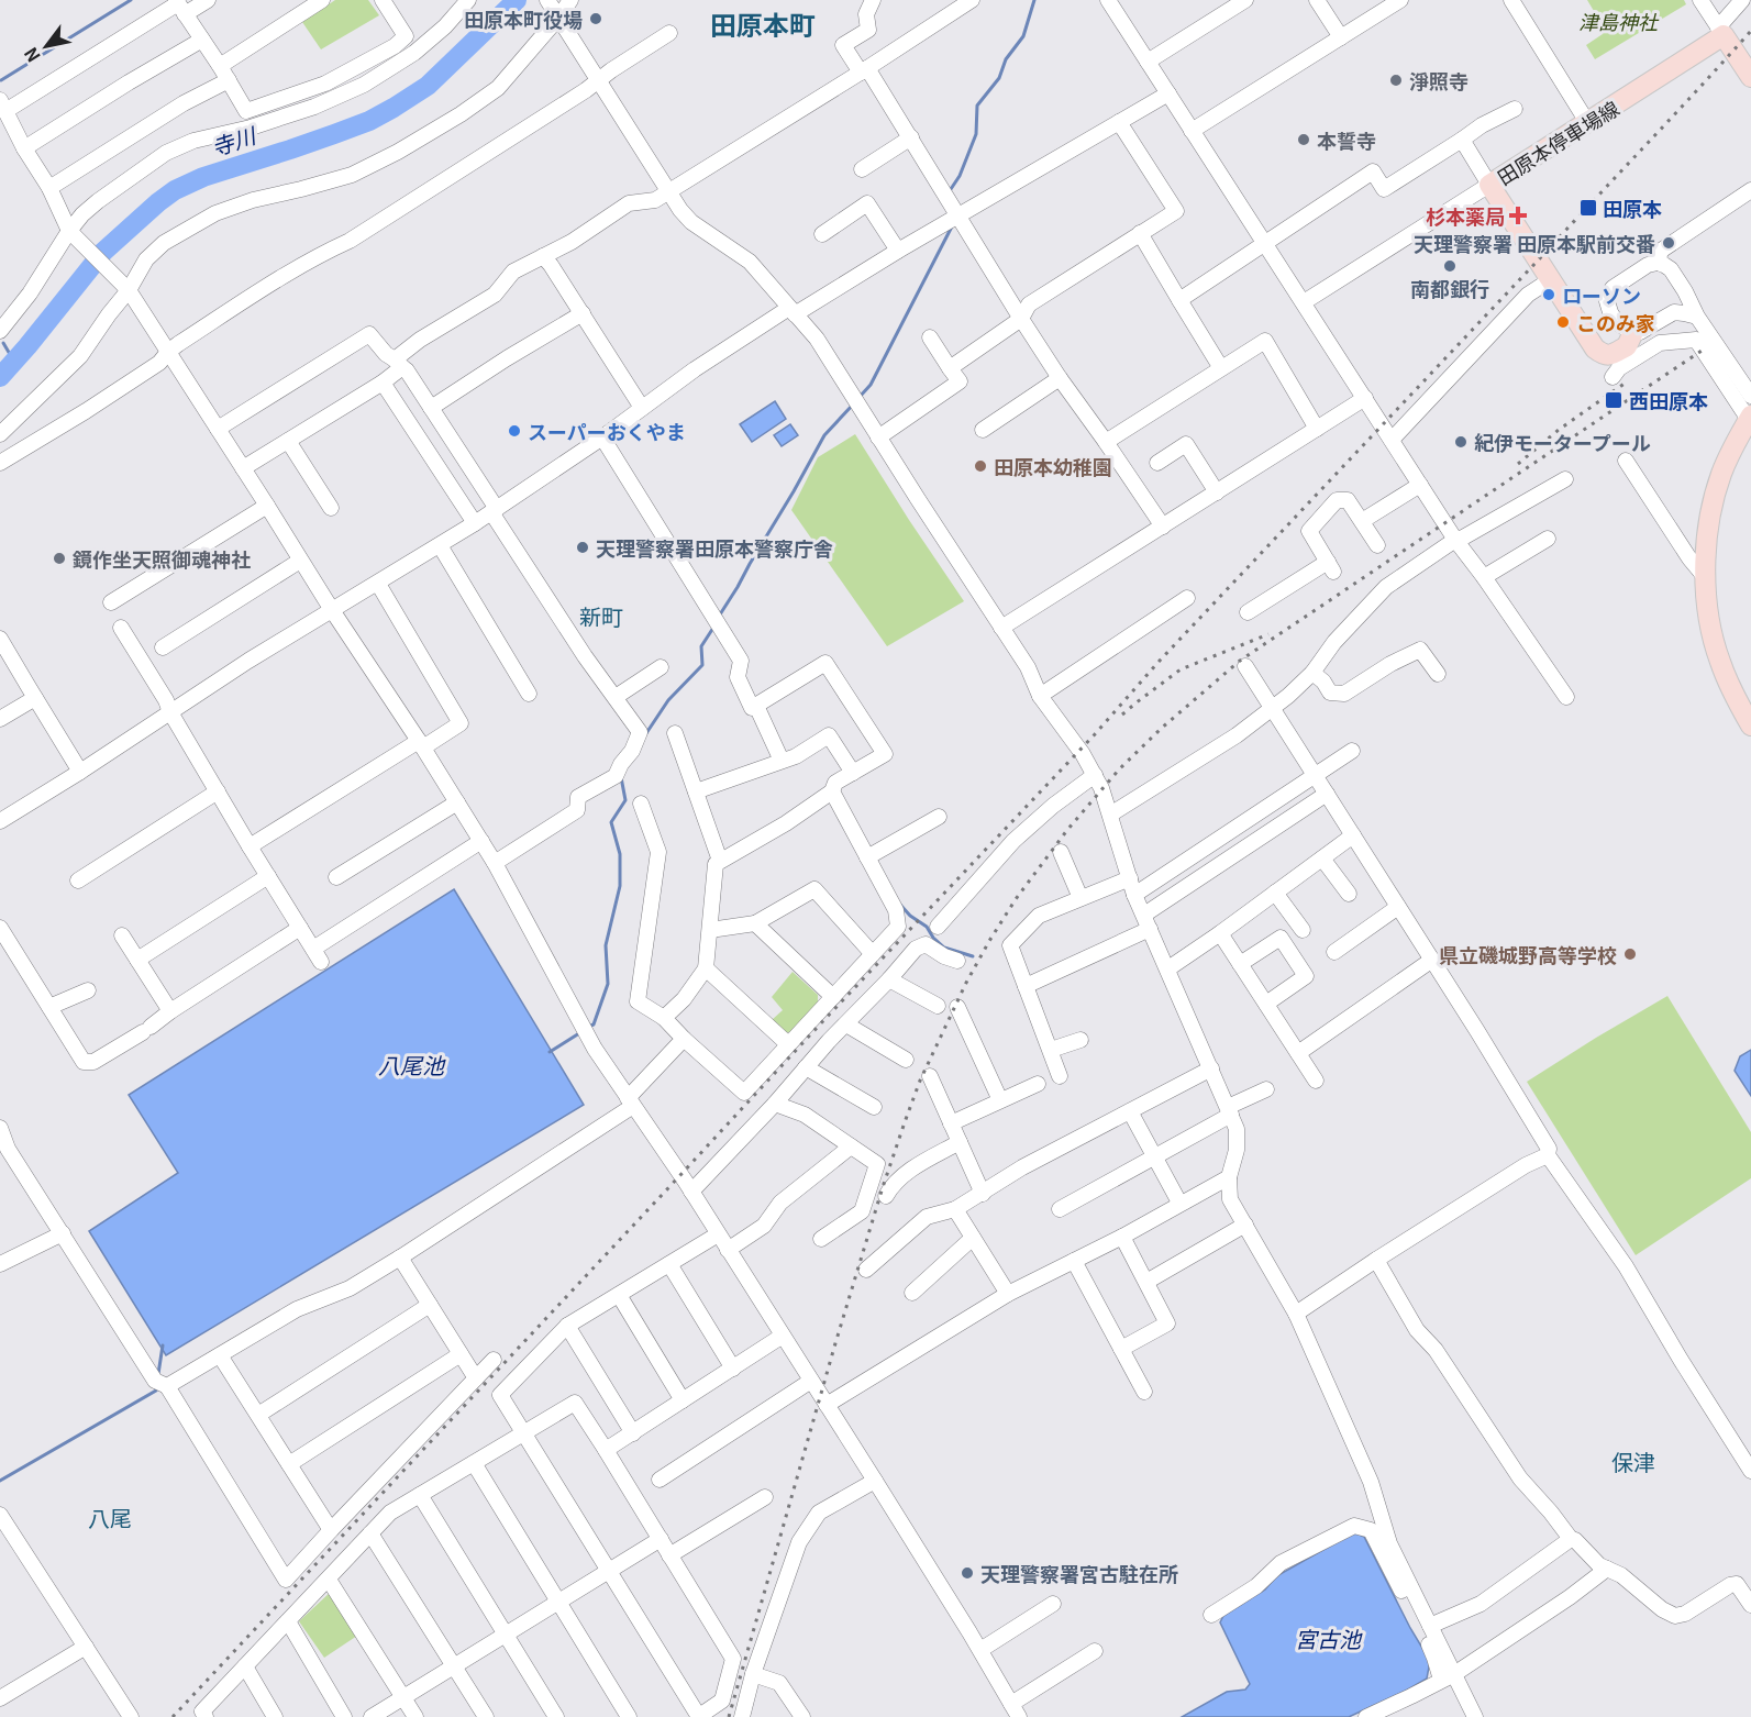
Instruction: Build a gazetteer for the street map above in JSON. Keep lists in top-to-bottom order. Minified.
{"streets":{"main road":["田原本停車場線"]},"districts":["田原本町","新町","保津","八尾"],"water":["寺川","八尾池","宮古池"],"parks":["津島神社"],"places":{"other":["田原本町役場","淨照寺","本誓寺","天理警察署 田原本駅前交番","南都銀行","ローソン","このみ家","スーパーおくやま","紀伊モータープール","田原本幼稚園","天理警察署田原本警察庁舎","鏡作坐天照御魂神社","県立磯城野高等学校","天理警察署宮古駐在所"],"transit":["田原本","西田原本"],"health":["杉本薬局"]},"north":"bottom left"}
